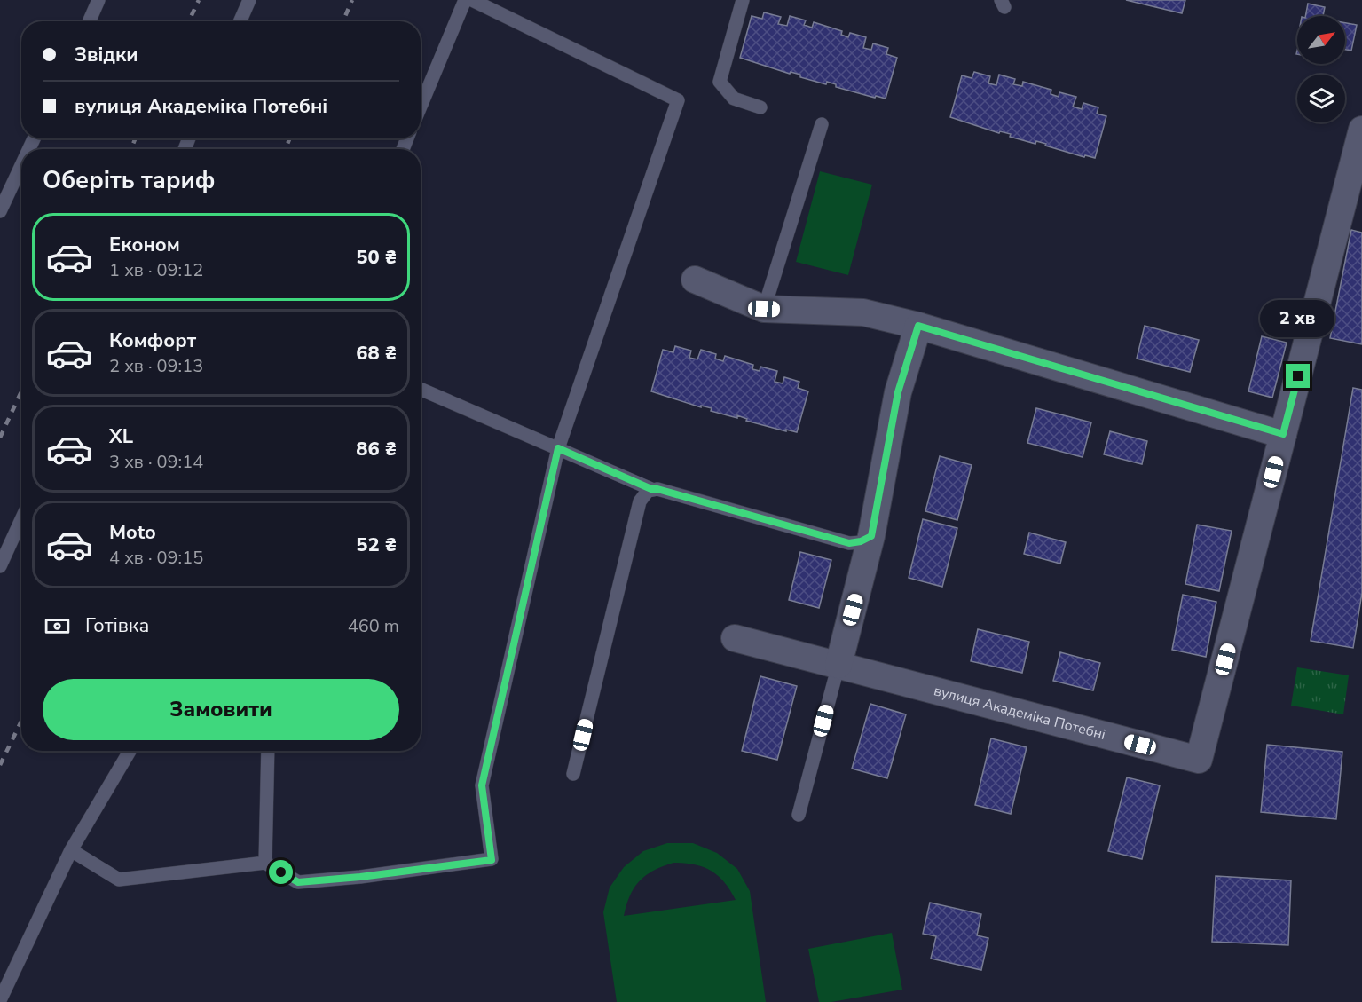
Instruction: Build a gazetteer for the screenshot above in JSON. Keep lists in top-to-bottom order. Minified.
{"streets":{"street":["вулиця Академіка Потебні"]},"north":"top right","page":{"banner":["Звідки","вулиця Академіка Потебні"],"heading":"Оберіть тариф","list":[{"name":"Економ","note":"1 хв · 09:12","value":"50 ₴"},{"name":"Комфорт","note":"2 хв · 09:13","value":"68 ₴"},{"name":"XL","note":"3 хв · 09:14","value":"86 ₴"},{"name":"Moto","note":"4 хв · 09:15","value":"52 ₴"}],"bubble":"2 хв","pay":["Готівка","460 m"],"buttons":"Замовити"}}
